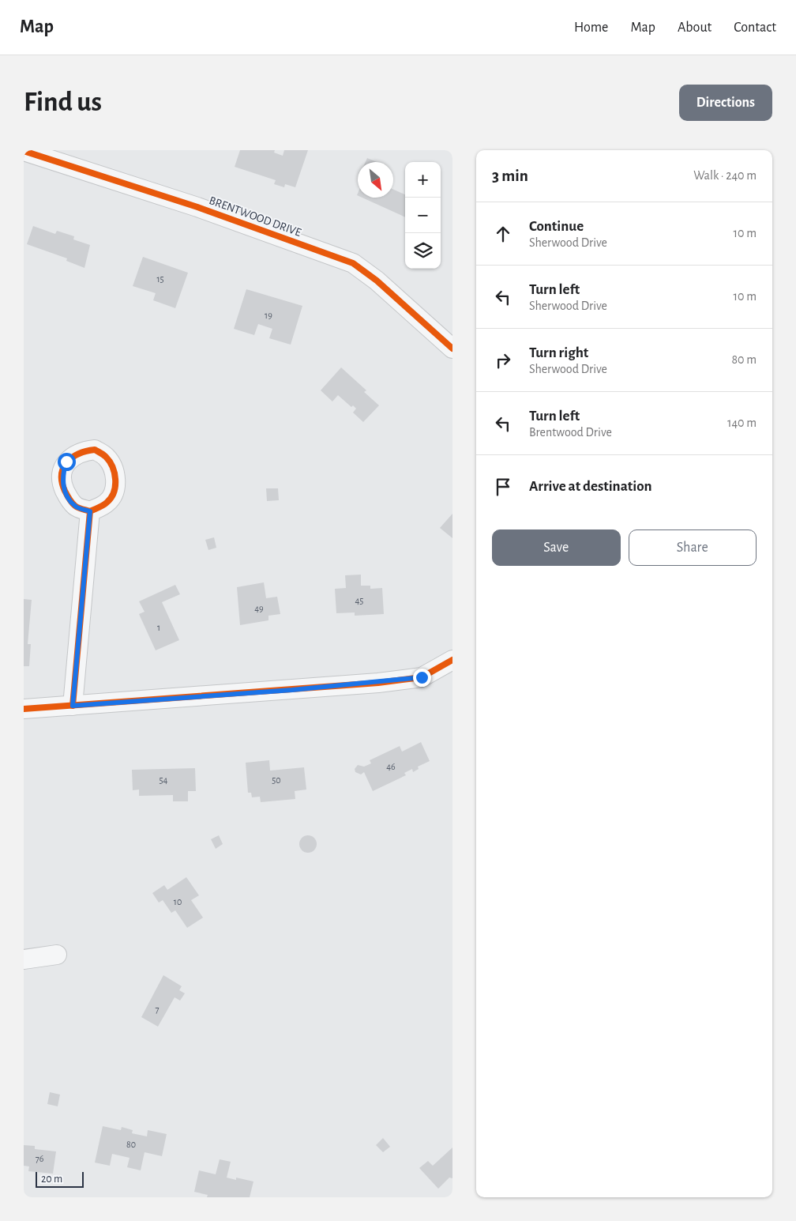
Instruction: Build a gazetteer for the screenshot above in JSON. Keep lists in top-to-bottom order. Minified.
{"streets":{"street":["BRENTWOOD DRIVE"]},"house_numbers":["15","19","45","49","1","46","54","50","10","7","80","76"],"scale_bar":"20 m","north":"bottom right","page":{"header":"Map","nav":["Home","Map","About","Contact"],"buttons":["Directions",["Save","Share"]],"title":"Find us","heading":["3 min","Walk · 240 m"],"map_buttons":["+","−"],"list":[["Continue","Sherwood Drive","10 m"],["Turn left","Sherwood Drive","10 m"],["Turn right","Sherwood Drive","80 m"],["Turn left","Brentwood Drive","140 m"],"Arrive at destination"],"scale":"20 m"}}
